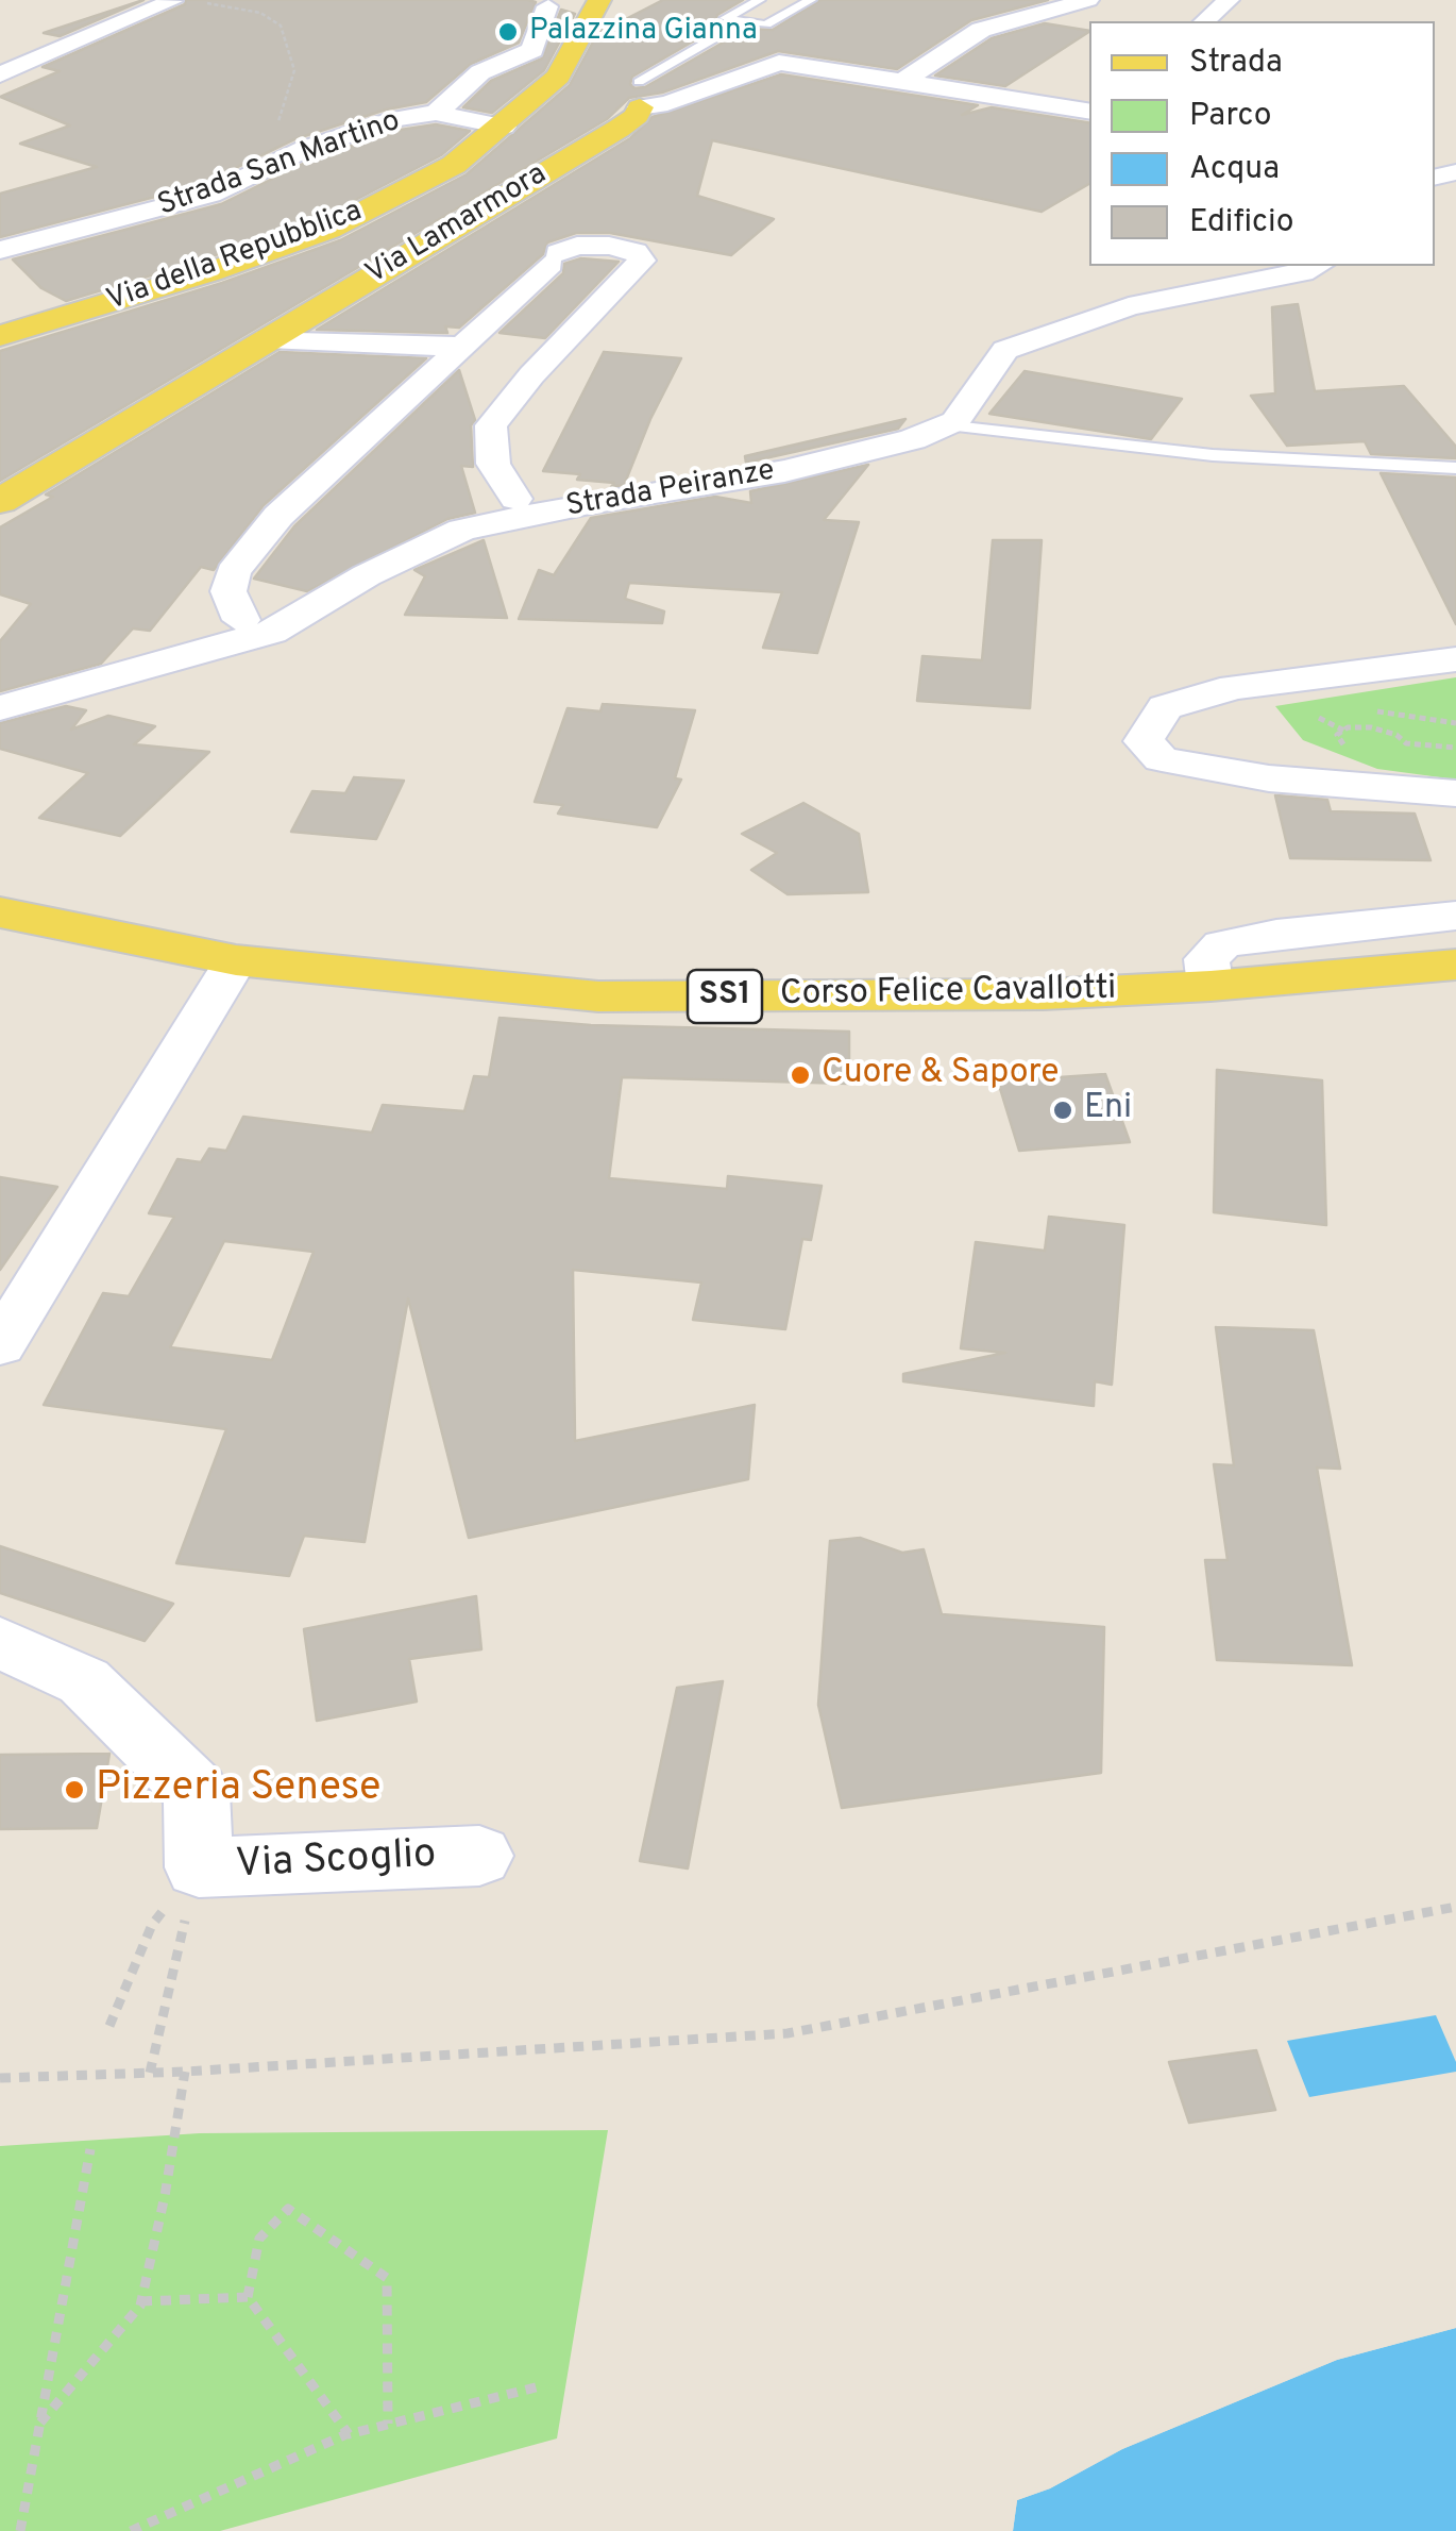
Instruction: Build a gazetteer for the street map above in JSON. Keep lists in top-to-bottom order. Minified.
{"streets":{"main road":["Via Lamarmora","Via della Repubblica","Corso Felice Cavallotti","SS1"],"street":["Strada San Martino","Strada Peiranze","Via Scoglio"]},"crossings":[["Strada San Martino","Via della Repubblica"]],"places":["Palazzina Gianna","Cuore & Sapore","Eni","Pizzeria Senese"],"legend":["Strada","Parco","Acqua","Edificio"]}
